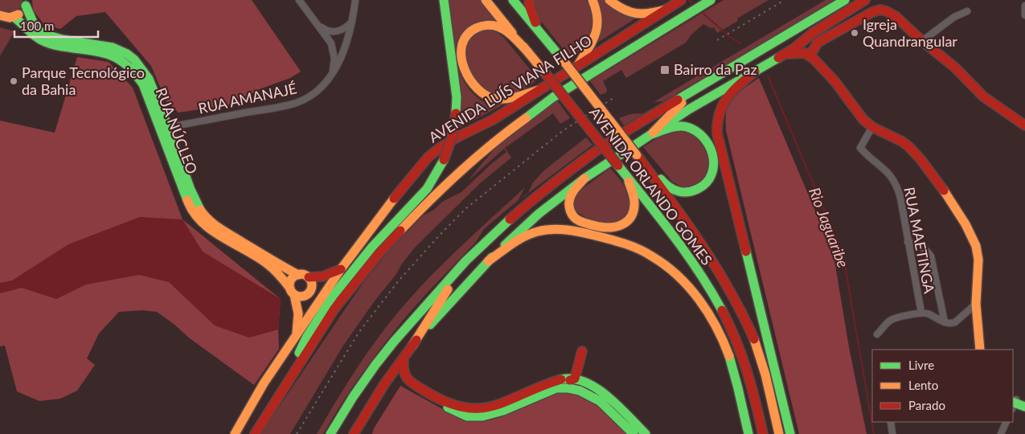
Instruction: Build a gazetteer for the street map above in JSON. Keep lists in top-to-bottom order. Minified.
{"streets":{"main road":["AVENIDA LUÍS VIANA FILHO","RUA NÚCLEO","AVENIDA ORLANDO GOMES"],"street":["RUA AMANAJÉ","RUA MAETINGA"]},"crossings":[["AVENIDA LUÍS VIANA FILHO","RUA NÚCLEO"],["RUA AMANAJÉ","RUA NÚCLEO"]],"water":["Rio Jaguaribe"],"places":{"other":["Igreja Quandrangular","Parque Tecnológico da Bahia"],"transit":["Bairro da Paz"]},"legend":["Livre","Lento","Parado"],"scale_bar":"100 m"}
